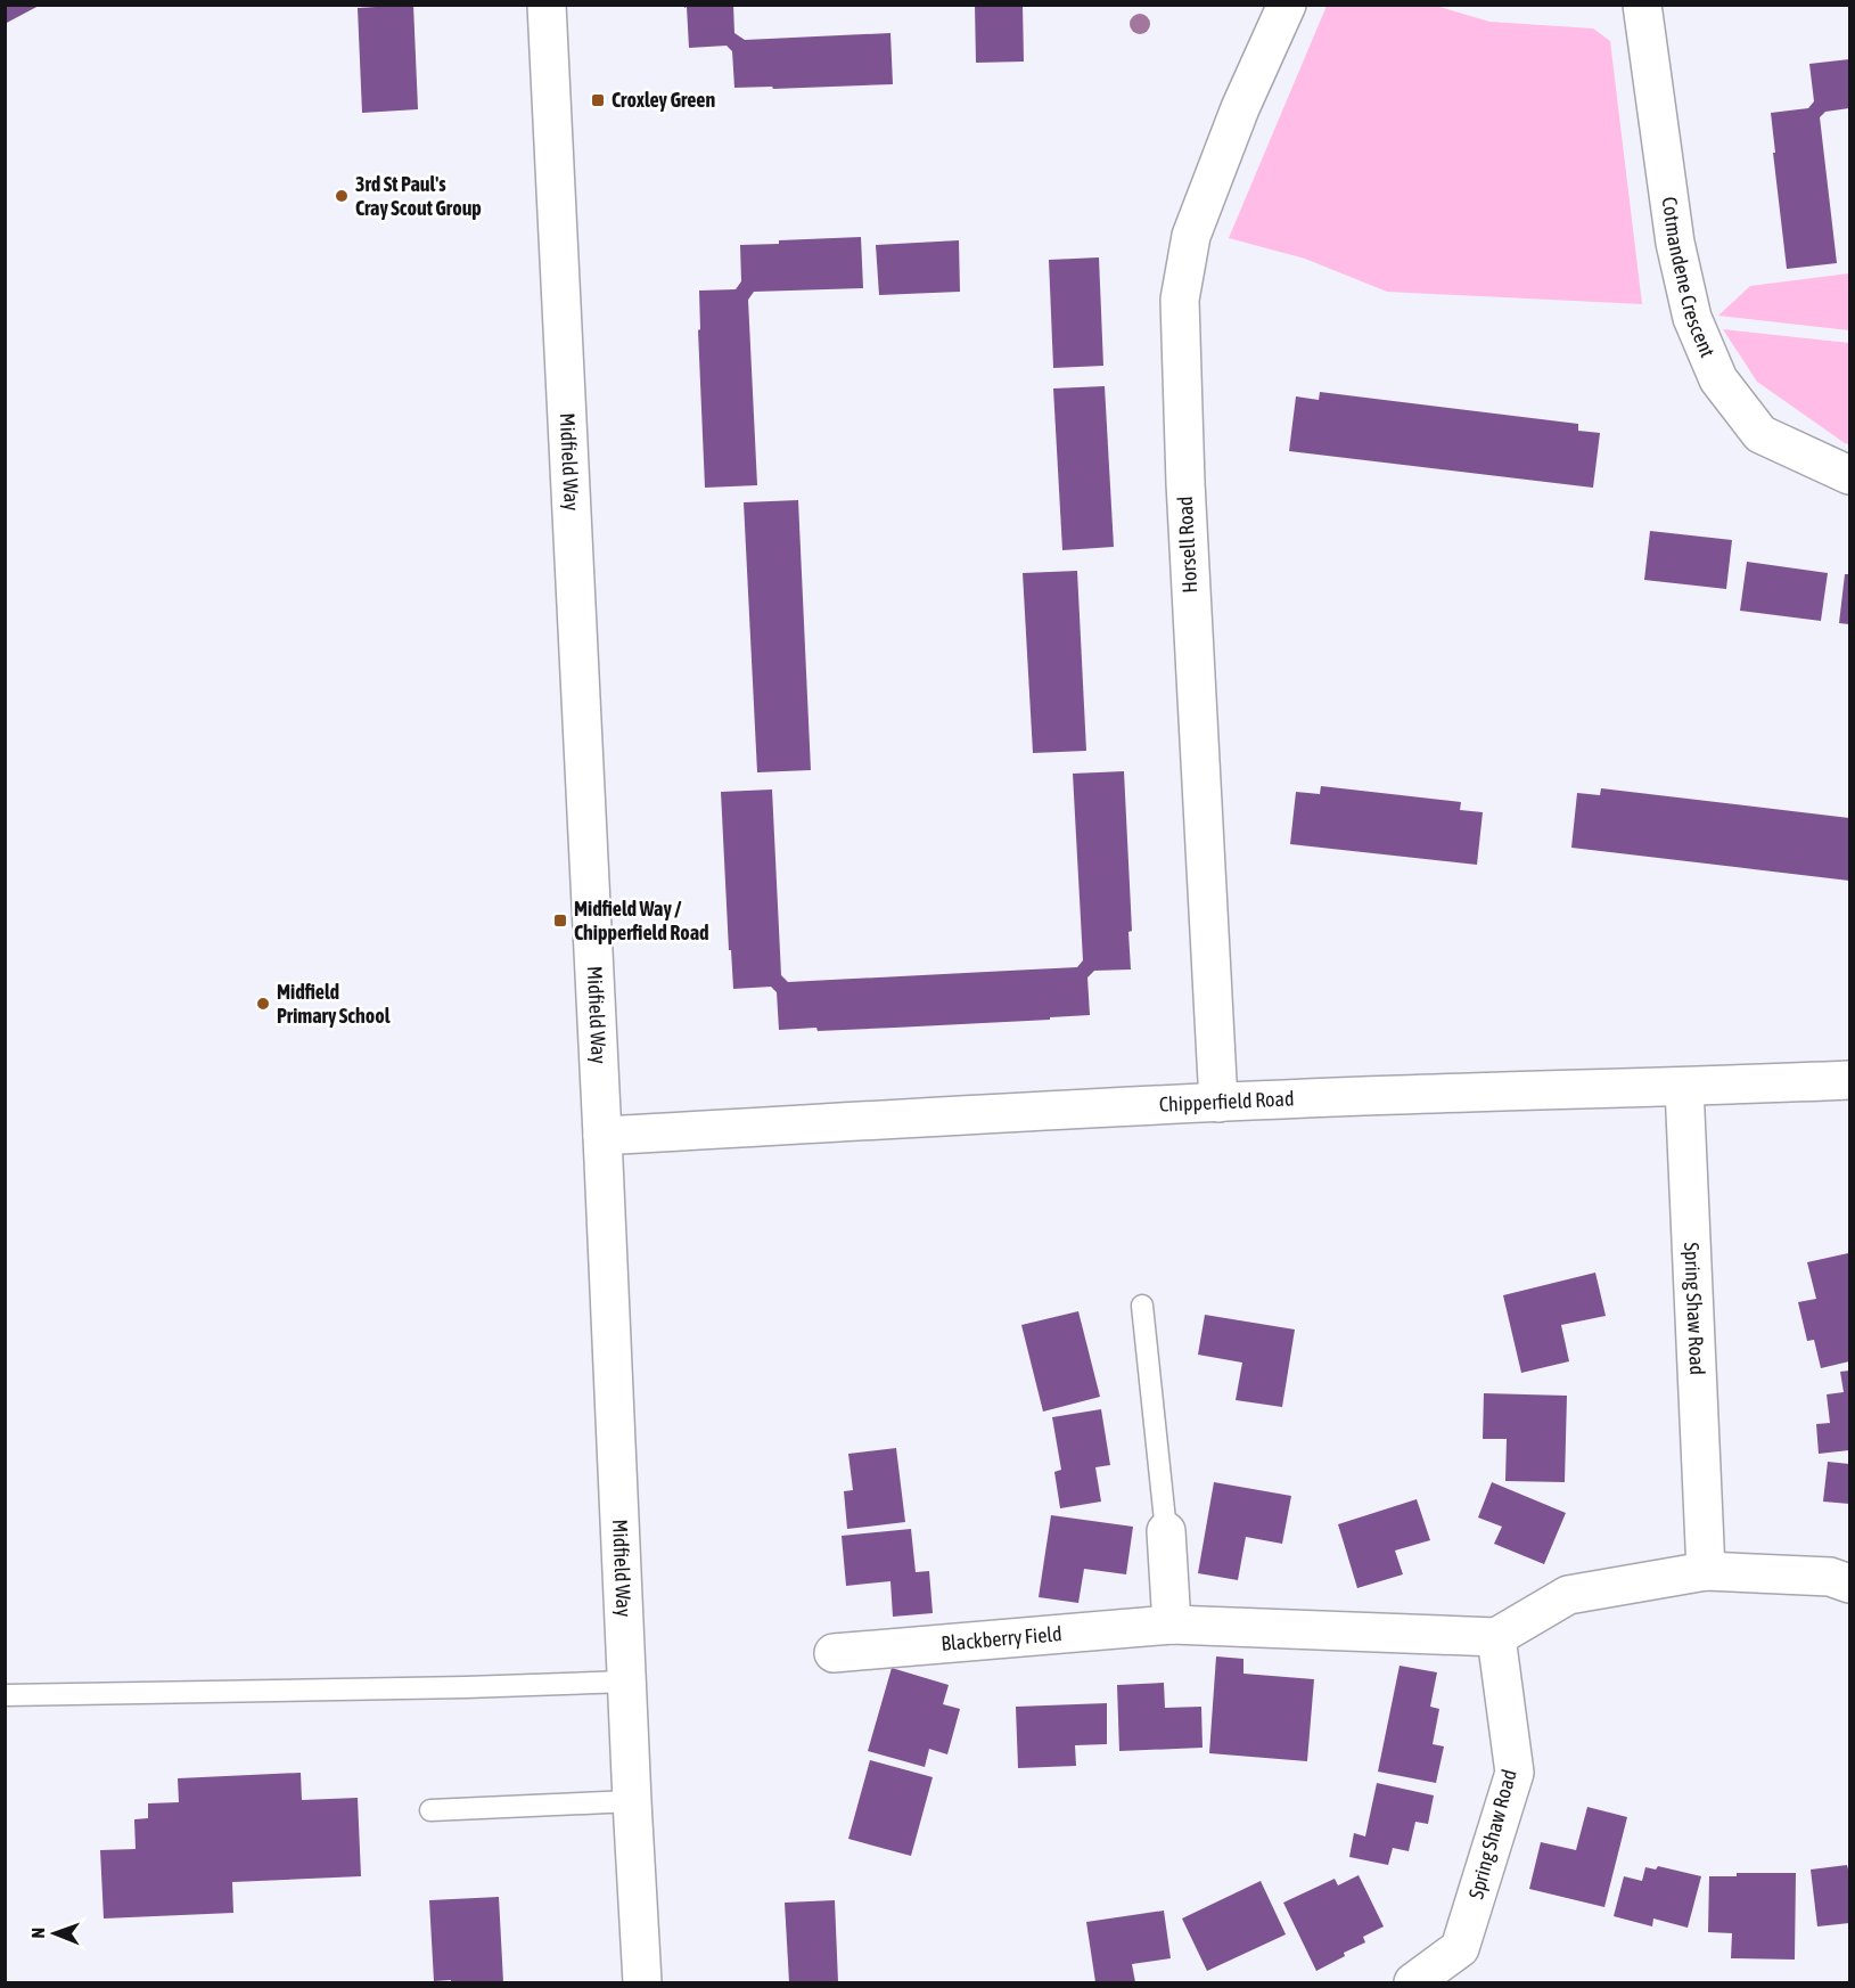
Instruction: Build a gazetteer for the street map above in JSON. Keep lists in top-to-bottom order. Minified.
{"streets":{"street":["Cotmandene Crescent","Midfield Way","Horsell Road","Chipperfield Road","Spring Shaw Road","Blackberry Field"]},"crossings":[["Midfield Way","Chipperfield Road"],["Horsell Road","Chipperfield Road"],["Chipperfield Road","Spring Shaw Road"],["Spring Shaw Road","Blackberry Field"]],"places":{"transit":["Croxley Green","Midfield Way / Chipperfield Road"],"other":["3rd St Paul's Cray Scout Group","Midfield Primary School"]},"north":"left"}
